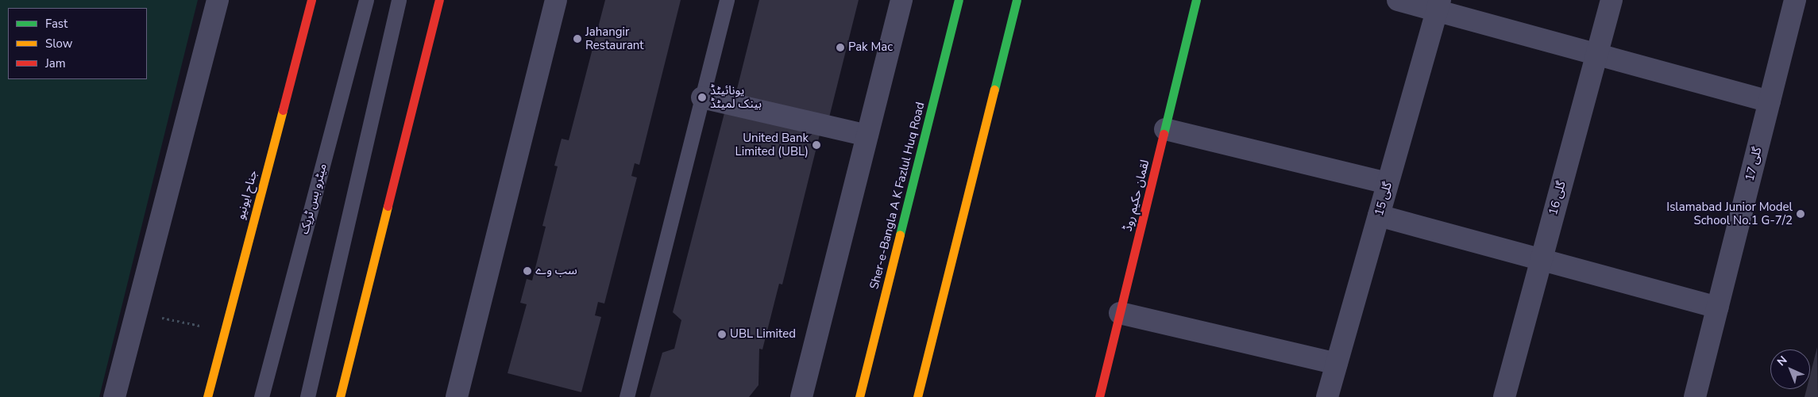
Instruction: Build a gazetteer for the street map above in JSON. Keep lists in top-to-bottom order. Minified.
{"streets":{"main road":["جناح ایونیو","Sher-e-Bangla A K Fazlul Huq Road","لقمان حکیم روڈ"],"street":["گلی 17","گلی 16","گلی 15"],"lane":["میٹرو بس ٹریک"]},"places":["Jahangir Restaurant","Pak Mac","یونائیٹڈ بینک لمیٹڈ","United Bank Limited (UBL)","Islamabad Junior Model School No.1 G-7/2","سب وے","UBL Limited"],"legend":["Fast","Slow","Jam"],"north":"top left"}
